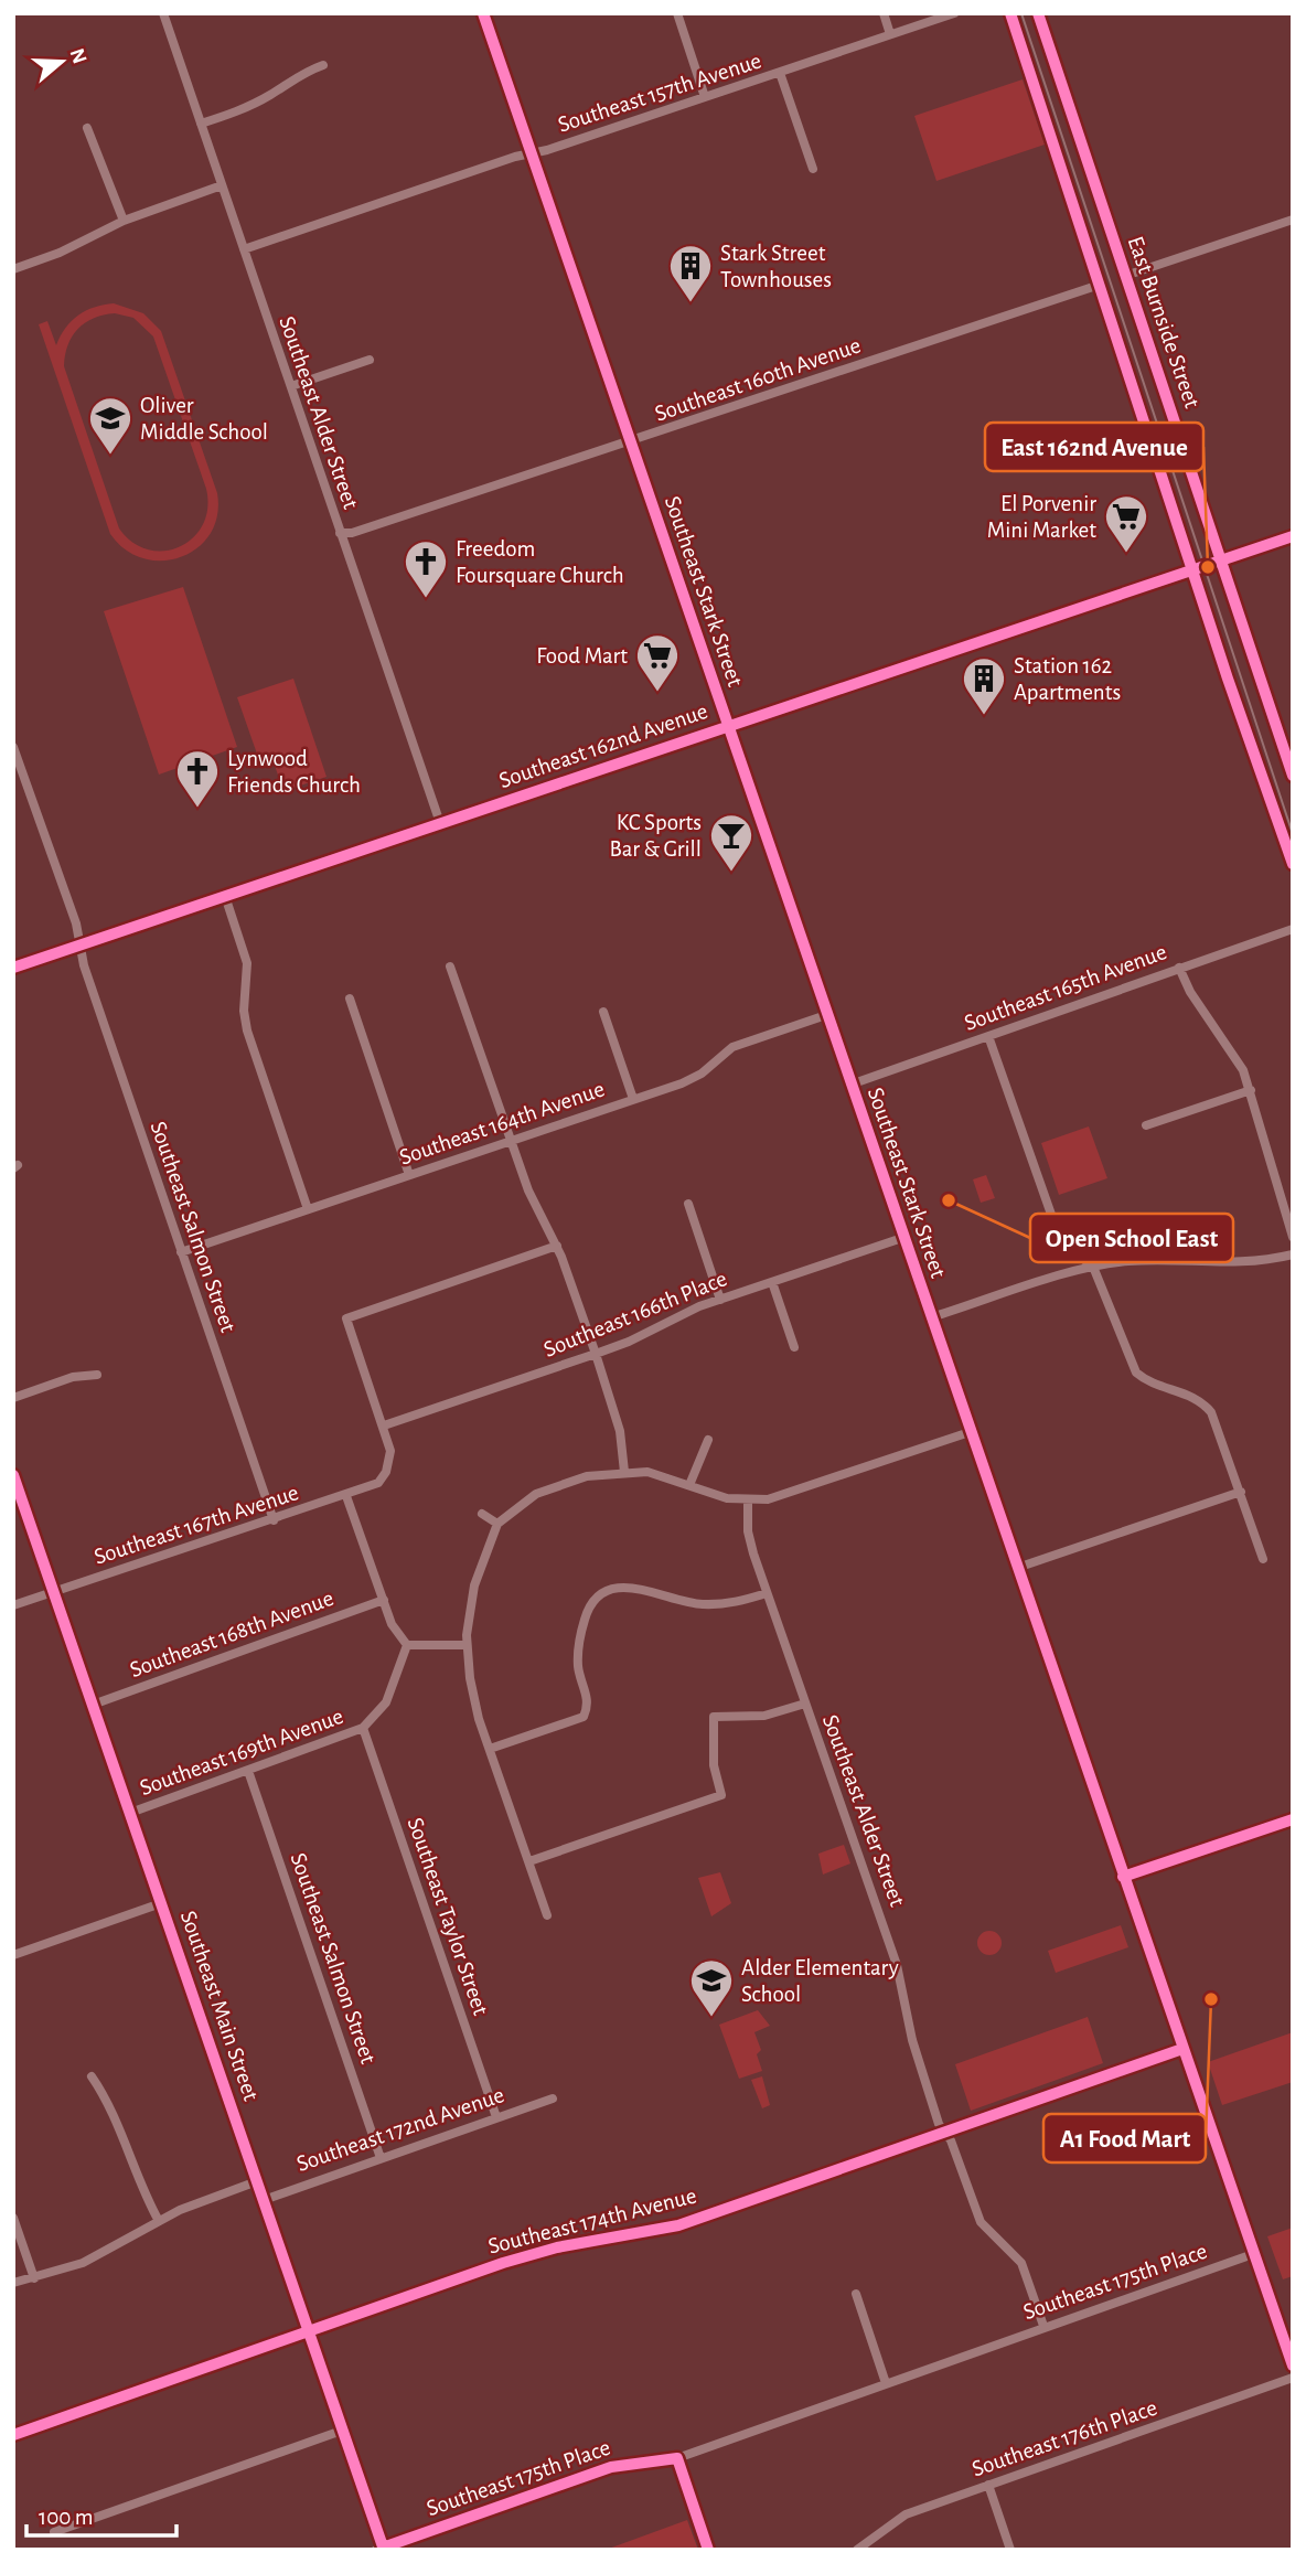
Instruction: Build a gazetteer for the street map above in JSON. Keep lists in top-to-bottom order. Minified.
{"streets":{"main road":["Southeast Stark Street","Southeast 162nd Avenue"],"street":["Southeast 157th Avenue","East Burnside Street","Southeast 160th Avenue","Southeast Alder Street","Southeast 165th Avenue","Southeast 164th Avenue","Southeast Salmon Street","Southeast 166th Place","Southeast 167th Avenue","Southeast 168th Avenue","Southeast 169th Avenue","Southeast Taylor Street","Southeast Main Street","Southeast 172nd Avenue","Southeast 174th Avenue","Southeast 175th Place","Southeast 176th Place"]},"crossings":[["Southeast 157th Avenue","Southeast Alder Street"],["Southeast 157th Avenue","Southeast Stark Street"],["East Burnside Street","Southeast 160th Avenue"],["East Burnside Street","Southeast 162nd Avenue"],["Southeast 160th Avenue","Southeast Alder Street"],["Southeast 160th Avenue","Southeast Stark Street"],["Southeast Alder Street","Southeast 162nd Avenue"],["Southeast Alder Street","Southeast 174th Avenue"],["Southeast Alder Street","Southeast 175th Place"],["Southeast Stark Street","Southeast 162nd Avenue"],["Southeast Stark Street","Southeast 165th Avenue"],["Southeast Stark Street","Southeast 164th Avenue"],["Southeast Stark Street","Southeast 166th Place"],["Southeast Stark Street","Southeast 174th Avenue"],["Southeast Stark Street","Southeast 175th Place"],["Southeast 162nd Avenue","Southeast Salmon Street"],["Southeast 164th Avenue","Southeast Salmon Street"],["Southeast Salmon Street","Southeast 167th Avenue"],["Southeast Salmon Street","Southeast 169th Avenue"],["Southeast Salmon Street","Southeast 172nd Avenue"],["Southeast 166th Place","Southeast 167th Avenue"],["Southeast 167th Avenue","Southeast Main Street"],["Southeast 168th Avenue","Southeast Main Street"],["Southeast 169th Avenue","Southeast Taylor Street"],["Southeast 169th Avenue","Southeast Main Street"],["Southeast Taylor Street","Southeast 172nd Avenue"],["Southeast Main Street","Southeast 172nd Avenue"],["Southeast Main Street","Southeast 174th Avenue"],["Southeast Main Street","Southeast 175th Place"]],"places":{"building":["Stark Street Townhouses","Station 162 Apartments"],"school or university":["Oliver Middle School","Alder Elementary School"],"supermarket":["El Porvenir Mini Market","Food Mart"],"other":["East 162nd Avenue","Open School East","A1 Food Mart"],"church":["Freedom Foursquare Church","Lynwood Friends Church"],"bar":["KC Sports Bar & Grill"]},"scale_bar":"100 m","north":"right"}
